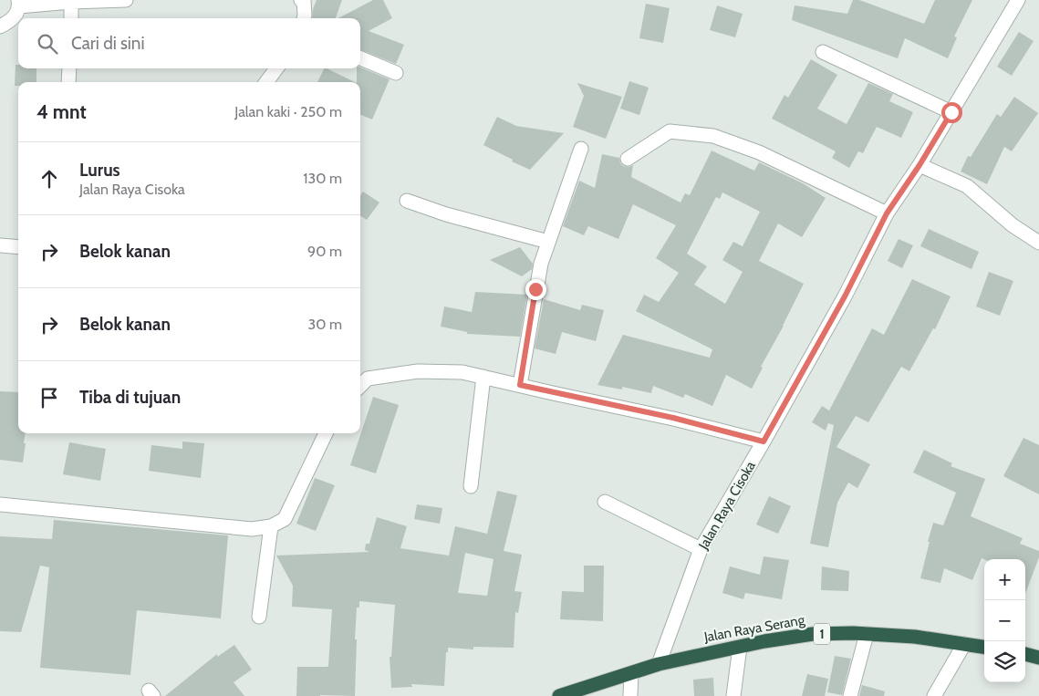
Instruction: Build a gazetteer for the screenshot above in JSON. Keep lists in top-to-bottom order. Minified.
{"streets":{"highway":["Jalan Raya Serang","1"],"street":["Jalan Raya Cisoka"]},"crossings":[["Jalan Raya Cisoka","Jalan Raya Serang"]],"page":{"search":"Cari di sini","heading":["4 mnt","Jalan kaki · 250 m"],"list":[["Lurus","Jalan Raya Cisoka","130 m"],["Belok kanan","90 m"],["Belok kanan","30 m"],"Tiba di tujuan"],"map_buttons":["+","−"]}}
